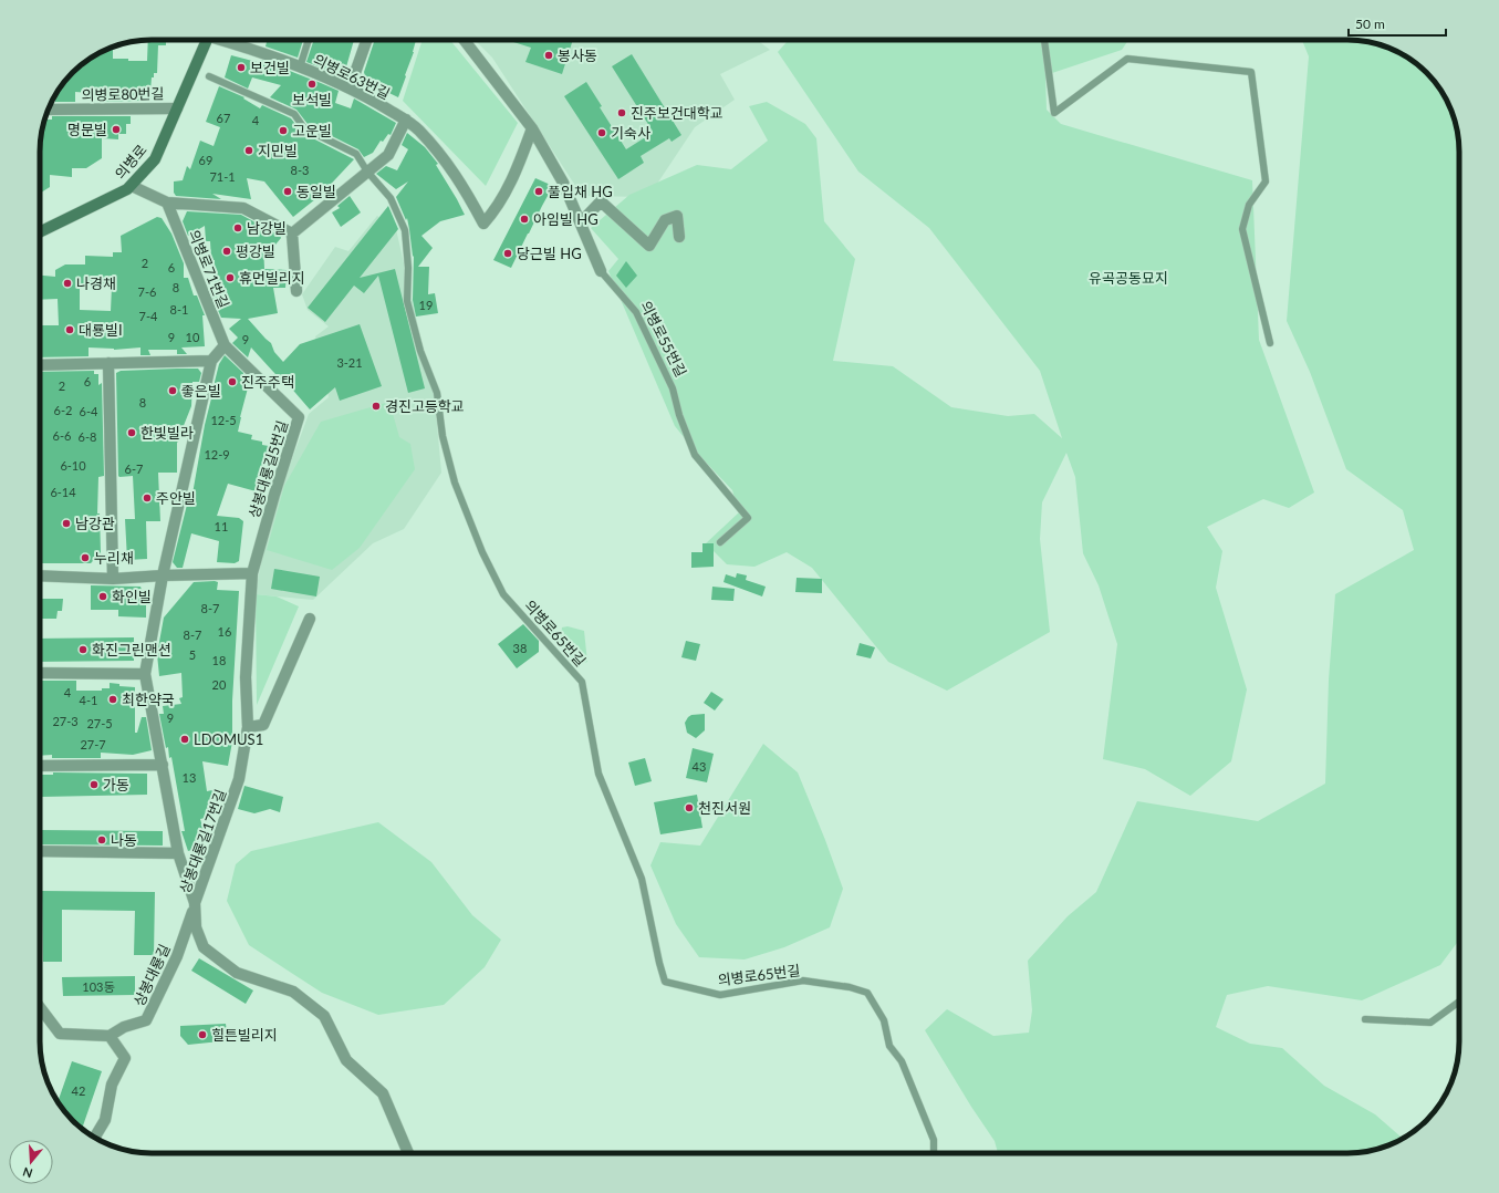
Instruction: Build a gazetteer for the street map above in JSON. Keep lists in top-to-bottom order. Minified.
{"streets":{"street":["의병로63번길","의병로80번길","의병로","의병로71번길","의병로55번길","상봉대룡길5번길","상봉대룡길17번길","상봉대룡길"],"lane":["의병로65번길"]},"crossings":[["의병로63번길","의병로55번길"],["의병로80번길","의병로"],["의병로71번길","상봉대룡길5번길"],["상봉대룡길5번길","상봉대룡길17번길"],["상봉대룡길17번길","상봉대룡길"]],"parks":["유곡공동묘지"],"places":["봉사동","보건빌","보석빌","진주보건대학교","명문빌","고운빌","기숙사","지민빌","동일빌","풀입채 HG","아임빌 HG","남강빌","평강빌","당근빌 HG","휴먼빌리지","나경채","대룡빌I","진주주택","좋은빌","경진고등학교","한빛빌라","주안빌","남강관","누리채","화인빌","화진그린맨션","최한약국","LDOMUS1","가동","천진서원","나동","힐튼빌리지"],"house_numbers":["67","4","69","8-3","71-1","2","6","8","7-6","19","8-1","7-4","9","10","9","3-21","6","2","8","6-2","6-4","12-5","6-6","6-8","12-9","6-10","6-7","6-14","11","8-7","16","8-7","38","5","18","20","4","4-1","9","27-3","27-5","27-7","43","13","103동","42"],"scale_bar":"50 m","north":"bottom"}
